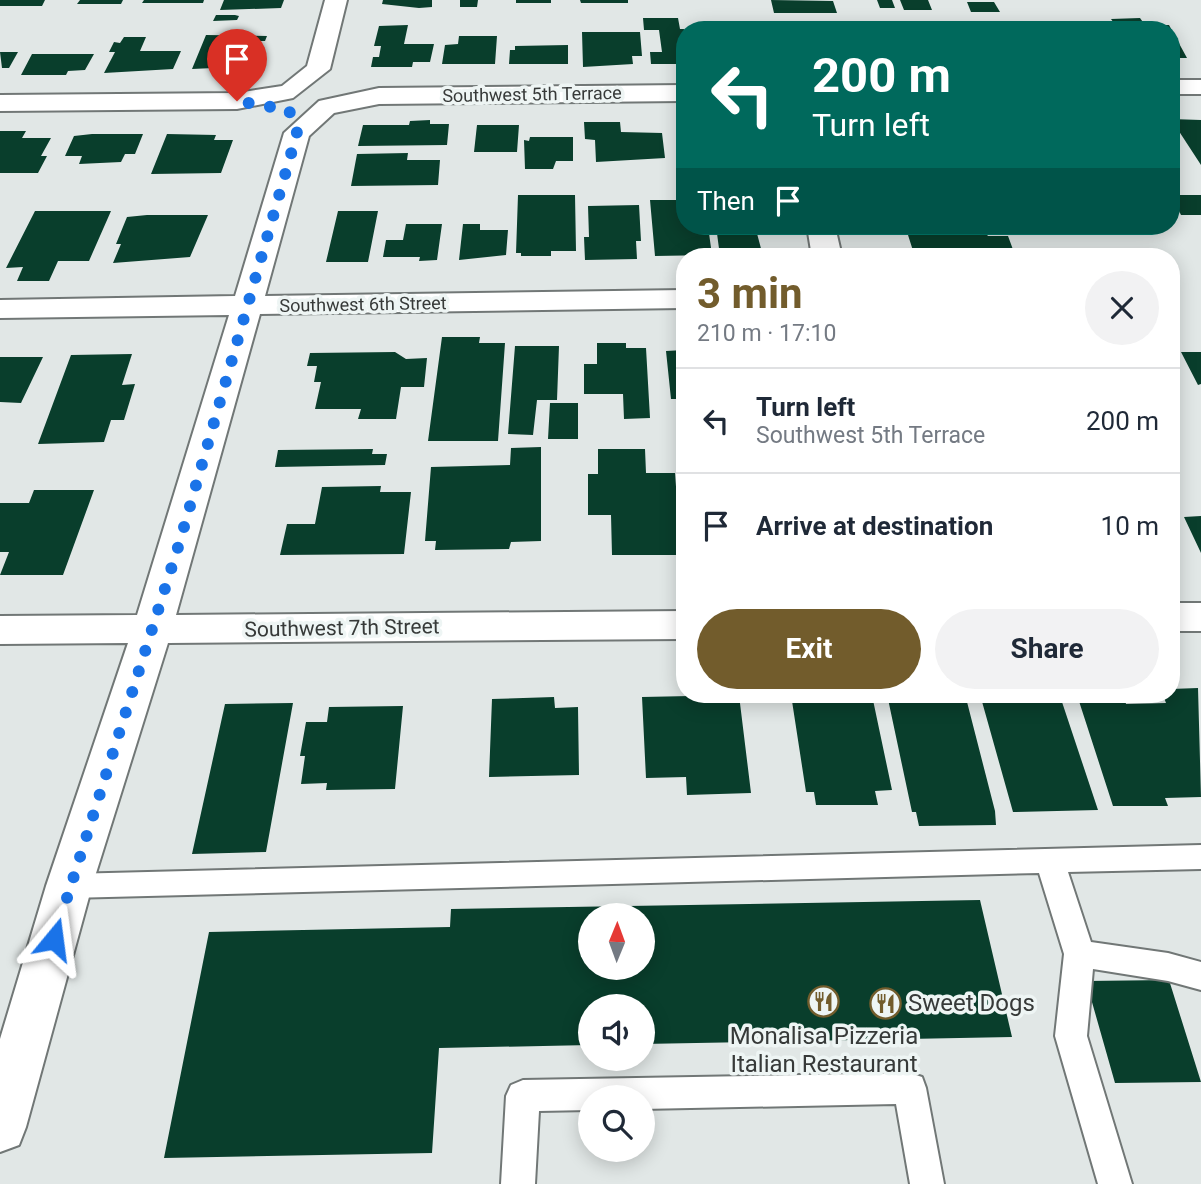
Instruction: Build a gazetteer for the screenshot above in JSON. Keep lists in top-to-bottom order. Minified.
{"streets":{"street":["Southwest 5th Terrace","Southwest 6th Street","Southwest 7th Street"]},"places":{"restaurant":["Monalisa Pizzeria Italian Restaurant","Sweet Dogs"]},"north":"top","page":{"turn":["200 m","Turn left"],"then":"Then","heading":["3 min","210 m · 17:10"],"list":[{"name":"Turn left","note":"Southwest 5th Terrace","value":"200 m"},{"name":"Arrive at destination","value":"10 m"}],"buttons":["Exit","Share"]}}
